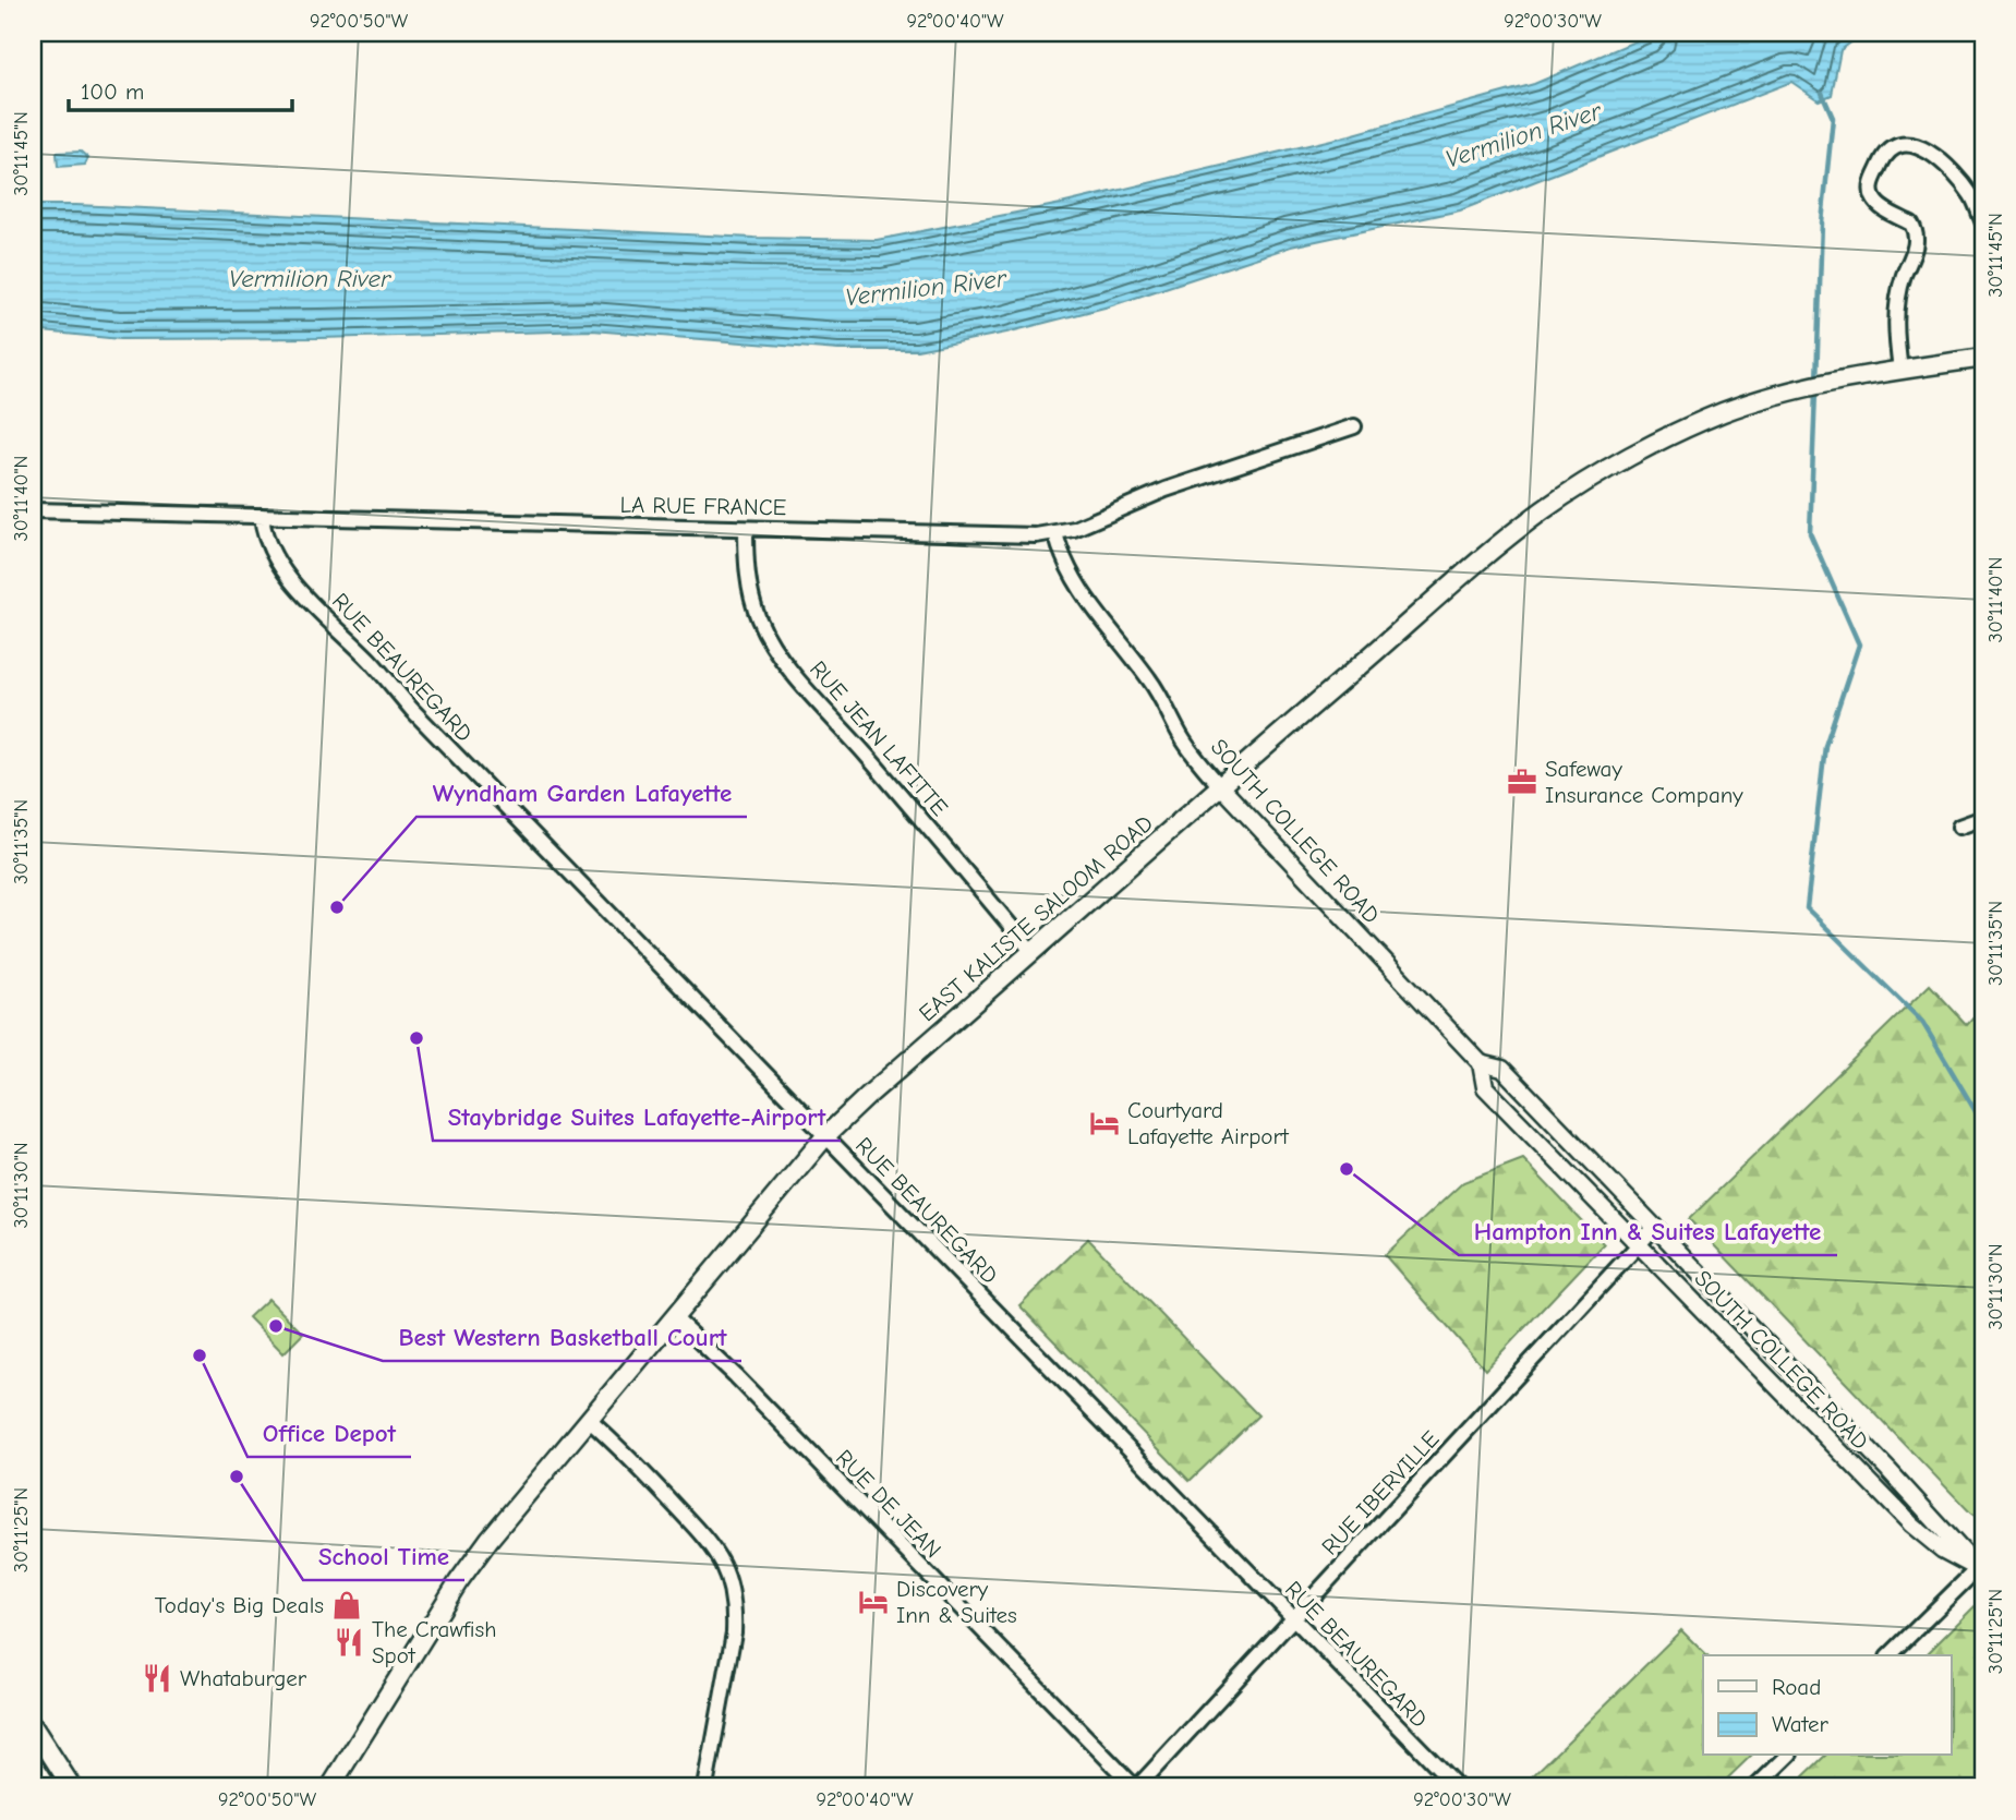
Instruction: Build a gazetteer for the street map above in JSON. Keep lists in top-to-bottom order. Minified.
{"streets":{"main road":["EAST KALISTE SALOOM ROAD"],"street":["LA RUE FRANCE","RUE BEAUREGARD","RUE JEAN LAFITTE","SOUTH COLLEGE ROAD","RUE IBERVILLE","RUE DE JEAN"]},"crossings":[["LA RUE FRANCE","RUE BEAUREGARD"],["LA RUE FRANCE","RUE JEAN LAFITTE"],["LA RUE FRANCE","SOUTH COLLEGE ROAD"],["RUE BEAUREGARD","EAST KALISTE SALOOM ROAD"],["RUE BEAUREGARD","RUE IBERVILLE"],["RUE JEAN LAFITTE","EAST KALISTE SALOOM ROAD"],["SOUTH COLLEGE ROAD","EAST KALISTE SALOOM ROAD"],["SOUTH COLLEGE ROAD","RUE IBERVILLE"],["EAST KALISTE SALOOM ROAD","RUE DE JEAN"],["RUE IBERVILLE","RUE DE JEAN"]],"water":["Vermilion River"],"places":{"office":["Safeway Insurance Company"],"other":["Wyndham Garden Lafayette","Staybridge Suites Lafayette-Airport","Hampton Inn & Suites Lafayette","Best Western Basketball Court","Office Depot","School Time"],"hotel":["Courtyard Lafayette Airport","Discovery Inn & Suites"],"shop":["Today's Big Deals"],"restaurant":["The Crawfish Spot","Whataburger"]},"legend":["Road","Water"],"scale_bar":"100 m","coordinates":["92°00'50\"W","92°00'40\"W","92°00'30\"W","30°11'45\"N","30°11'40\"N","30°11'35\"N","30°11'30\"N","30°11'25\"N"]}
